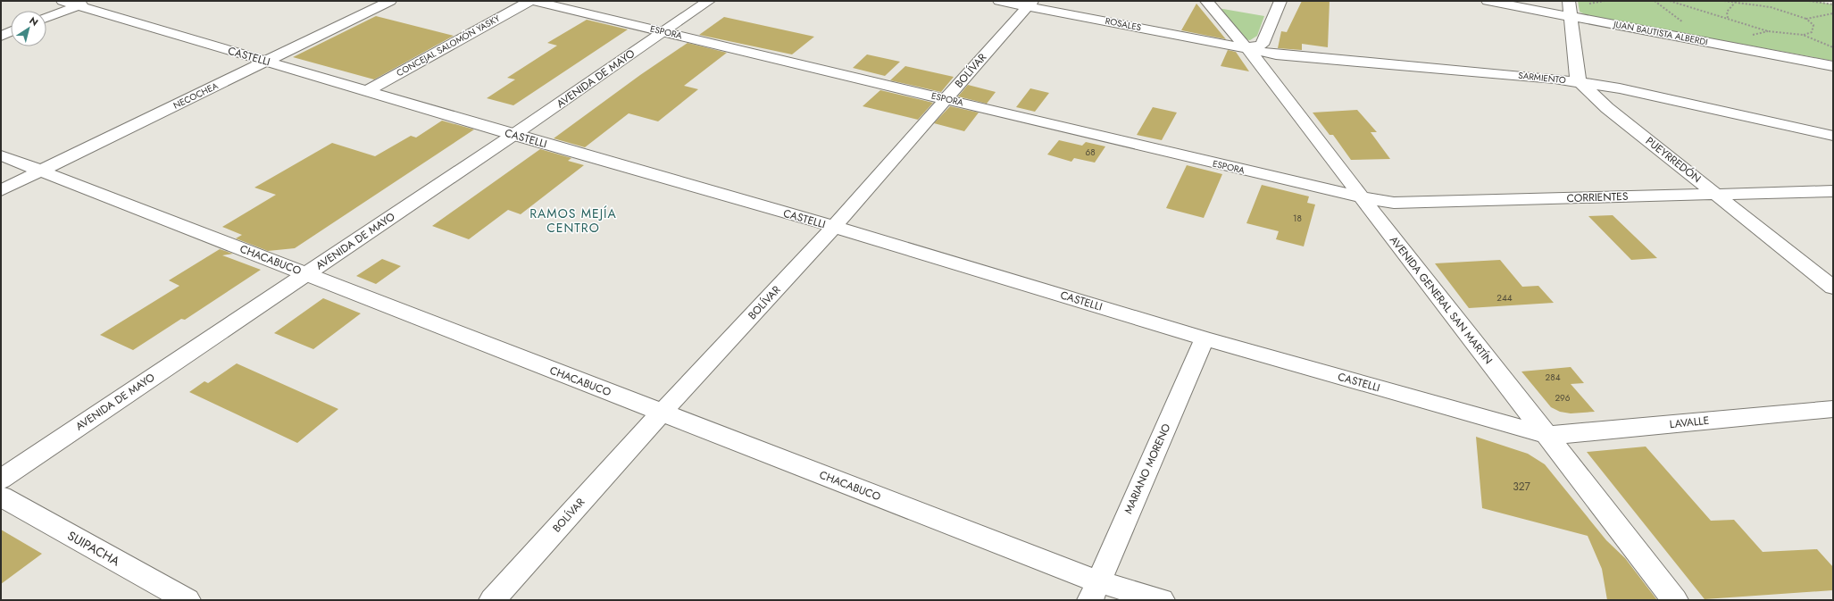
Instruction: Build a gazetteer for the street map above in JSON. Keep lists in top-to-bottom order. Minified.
{"streets":{"street":["ROSALES","ESPORA","JUAN BAUTISTA ALBERDI","CONCEJAL SALOMÓN YASKY","CASTELLI","BOLÍVAR","SARMIENTO","AVENIDA DE MAYO","NECOCHEA","PUEYRREDÓN","CORRIENTES","CHACABUCO","AVENIDA GENERAL SAN MARTÍN","LAVALLE","MARIANO MORENO","SUIPACHA"]},"crossings":[["ROSALES","BOLÍVAR"],["ROSALES","SARMIENTO"],["ROSALES","AVENIDA GENERAL SAN MARTÍN"],["ESPORA","CONCEJAL SALOMÓN YASKY"],["ESPORA","BOLÍVAR"],["ESPORA","AVENIDA DE MAYO"],["ESPORA","CORRIENTES"],["ESPORA","AVENIDA GENERAL SAN MARTÍN"],["CONCEJAL SALOMÓN YASKY","CASTELLI"],["CASTELLI","BOLÍVAR"],["CASTELLI","AVENIDA DE MAYO"],["CASTELLI","NECOCHEA"],["CASTELLI","AVENIDA GENERAL SAN MARTÍN"],["CASTELLI","LAVALLE"],["CASTELLI","MARIANO MORENO"],["BOLÍVAR","CHACABUCO"],["SARMIENTO","PUEYRREDÓN"],["SARMIENTO","AVENIDA GENERAL SAN MARTÍN"],["AVENIDA DE MAYO","CHACABUCO"],["NECOCHEA","CHACABUCO"],["PUEYRREDÓN","CORRIENTES"],["CORRIENTES","AVENIDA GENERAL SAN MARTÍN"],["CHACABUCO","MARIANO MORENO"],["AVENIDA GENERAL SAN MARTÍN","LAVALLE"]],"districts":["RAMOS MEJÍA CENTRO"],"house_numbers":["68","18","244","284","296","327"],"north":"top right"}
